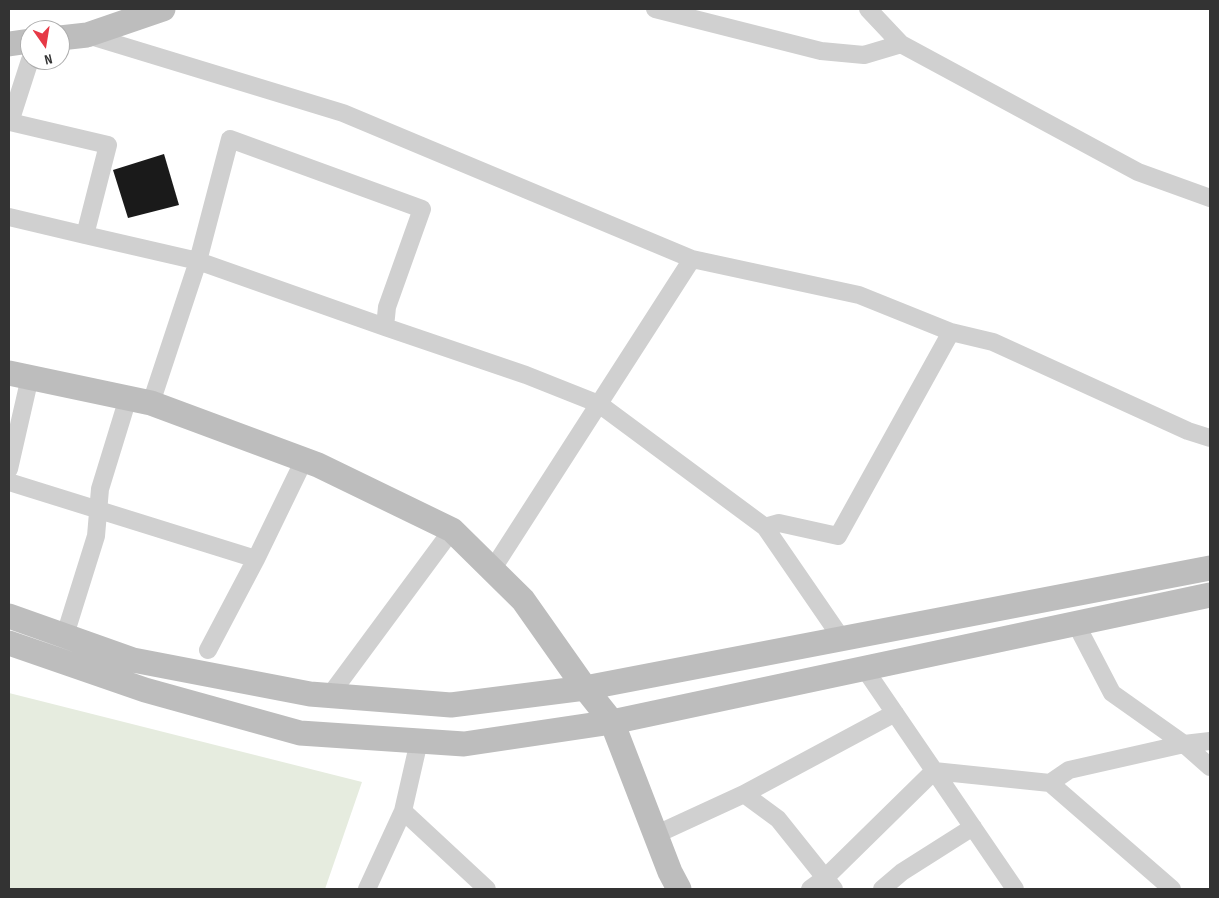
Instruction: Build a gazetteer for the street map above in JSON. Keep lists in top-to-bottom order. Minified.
{"north":"bottom"}
